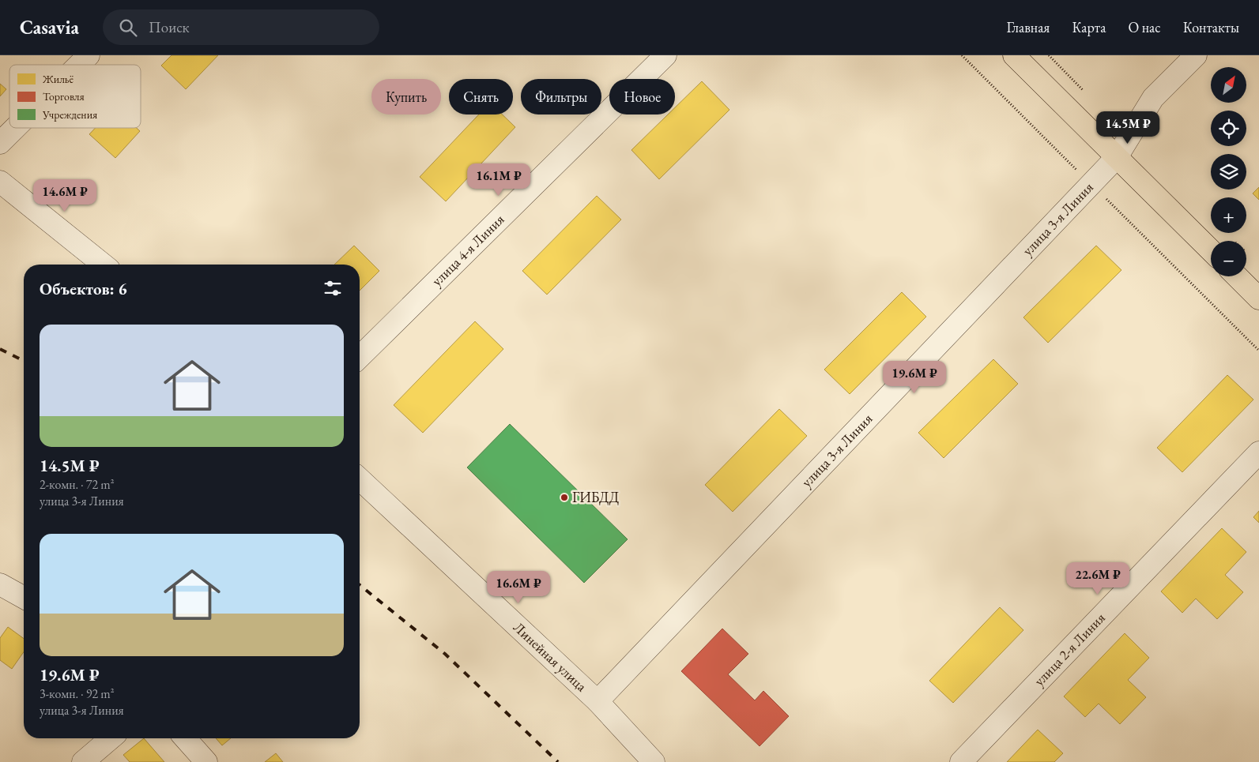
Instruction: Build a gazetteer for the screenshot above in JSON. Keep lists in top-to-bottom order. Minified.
{"streets":{"street":["улица 3-я Линия","улица 4-я Линия","улица 2-я Линия","Линейная улица"]},"crossings":[["улица 3-я Линия","Линейная улица"]],"places":["ГИБДД"],"legend":["Жильё","Торговля","Учреждения"],"north":"top right","page":{"header":"Casavia","search":"Поиск","nav":["Главная","Карта","О нас","Контакты"],"map_buttons":["+","−"],"chip":["Купить","Снять","Фильтры","Новое"],"price":["14.5M ₽","16.1M ₽","14.6M ₽","19.6M ₽","22.6M ₽","16.6M ₽"],"heading":"Объектов: 6","list":[{"name":"14.5M ₽","note":"2-комн. · 72 m² · улица 3-я Линия"},{"name":"19.6M ₽","note":"3-комн. · 92 m² · улица 3-я Линия"}]}}
